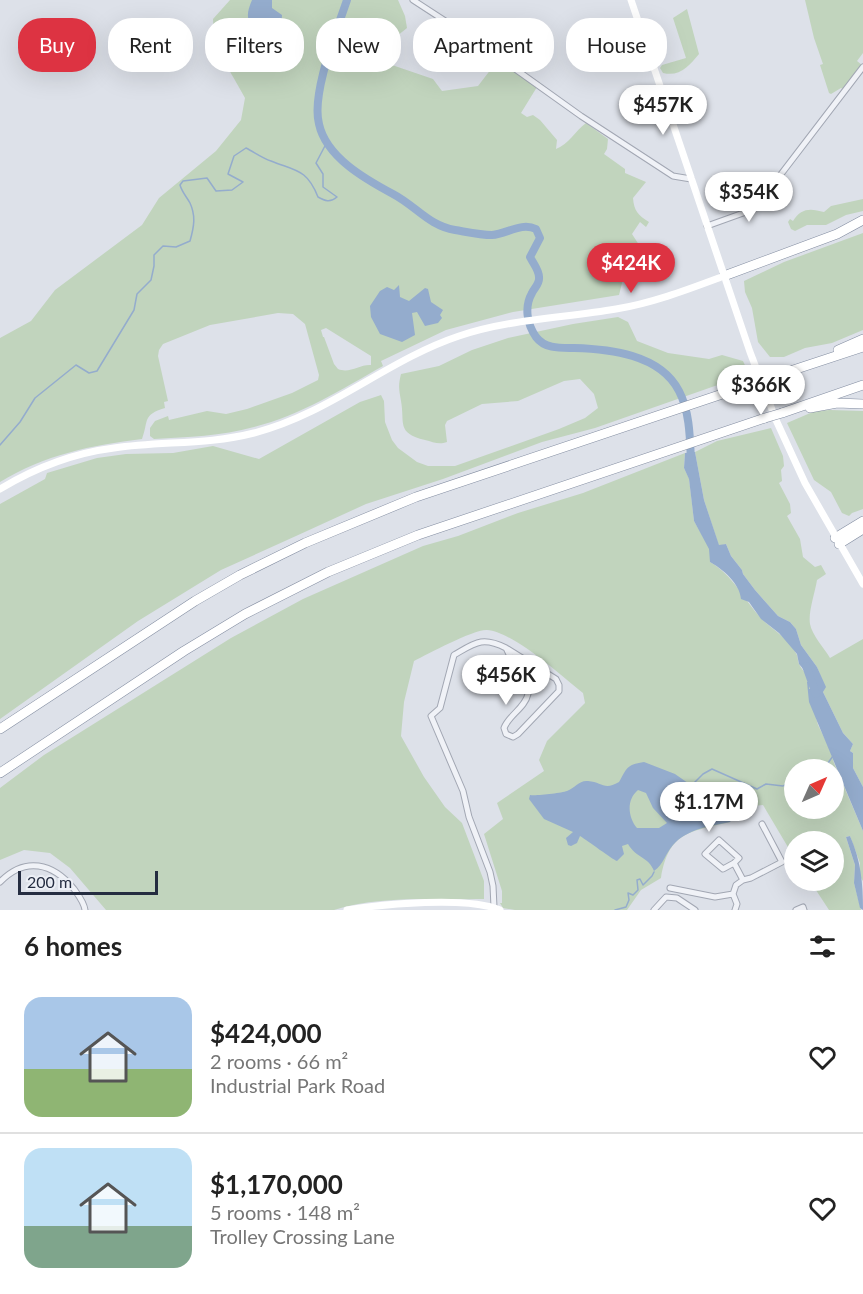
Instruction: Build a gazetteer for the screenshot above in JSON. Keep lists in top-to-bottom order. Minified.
{"scale_bar":"200 m","north":"top right","page":{"chip":["Buy","Rent","Filters","New","Apartment","House"],"price":["$457K","$354K","$424K","$366K","$456K","$1.17M"],"scale":"200 m","heading":"6 homes","list":[{"name":"$424,000","note":"2 rooms · 66 m² · Industrial Park Road"},{"name":"$1,170,000","note":"5 rooms · 148 m² · Trolley Crossing Lane"}]}}
